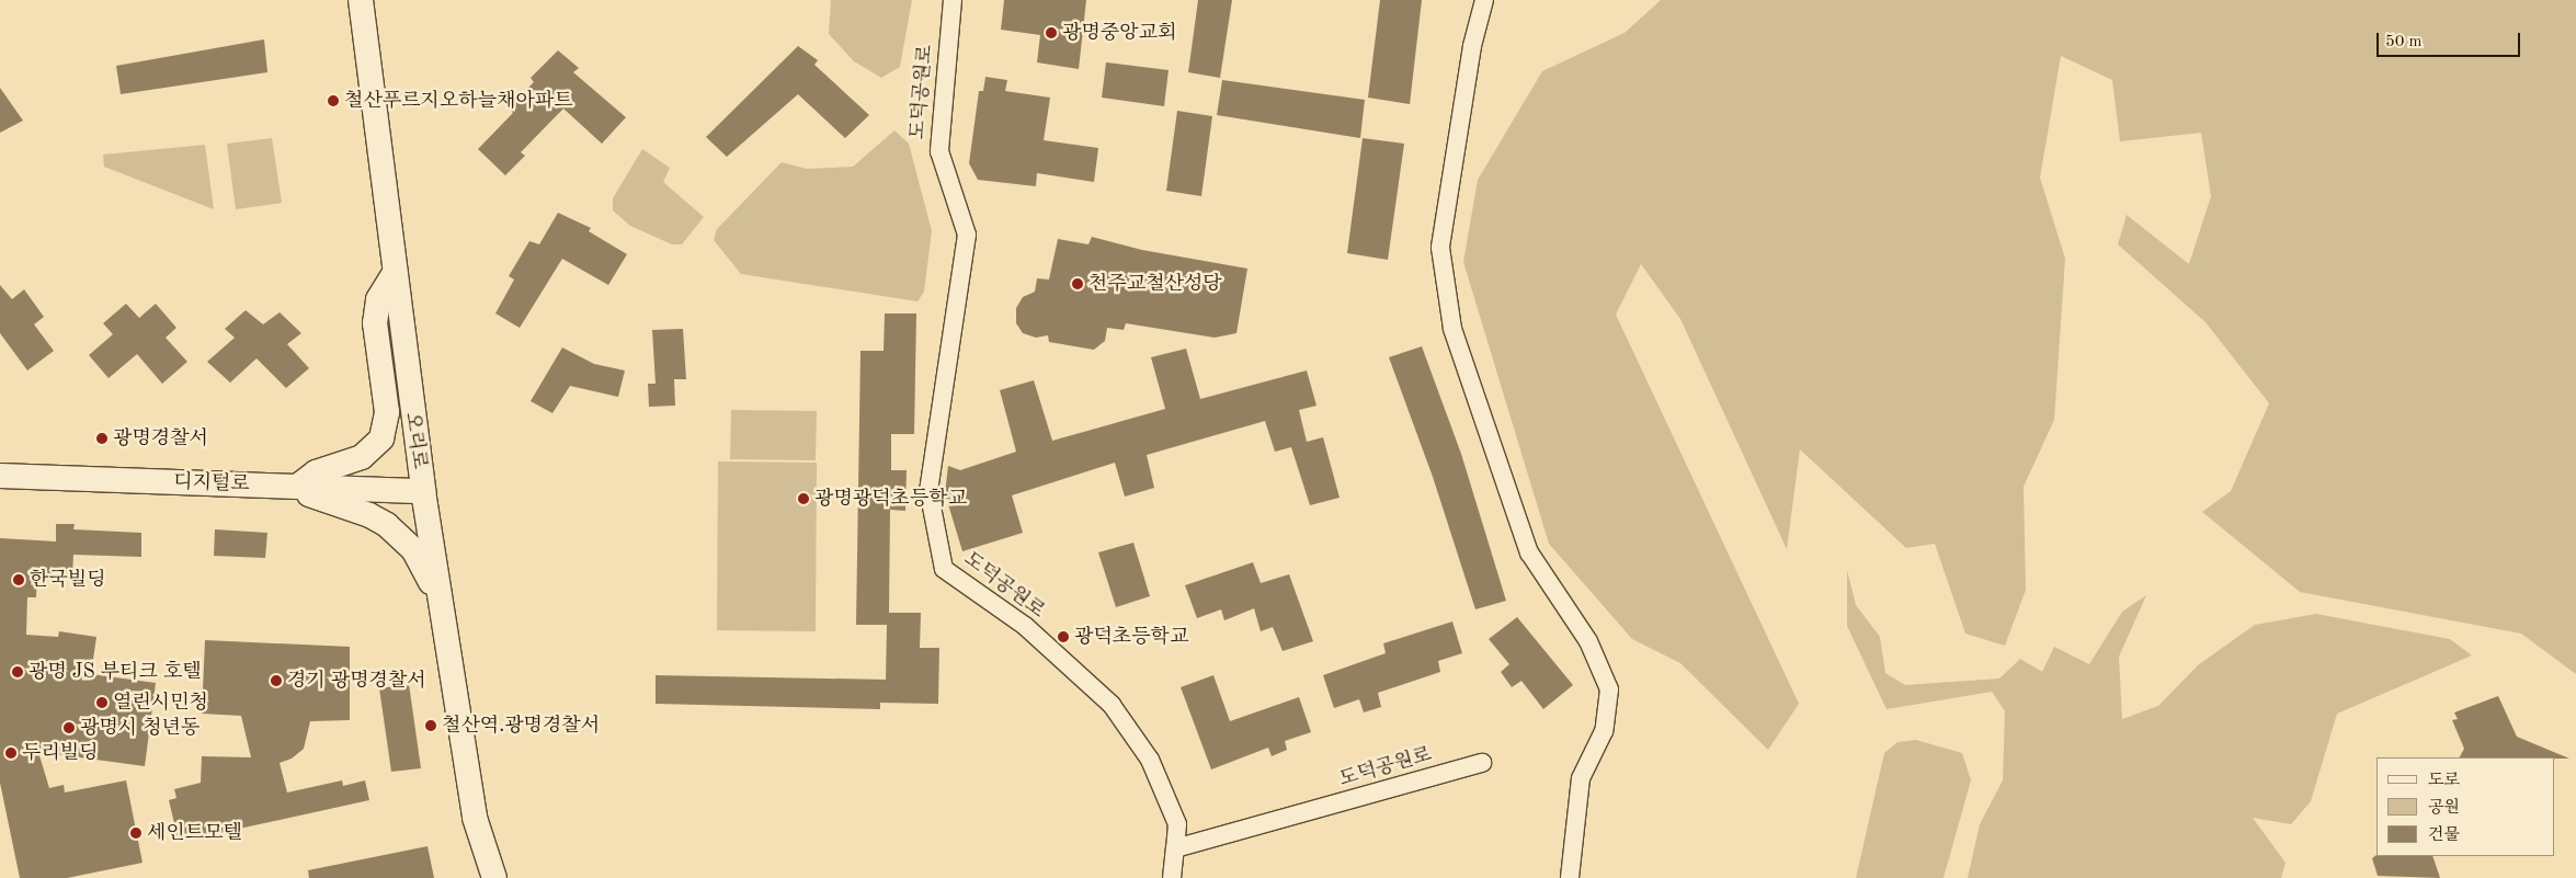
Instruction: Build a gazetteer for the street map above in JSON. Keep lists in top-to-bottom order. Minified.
{"streets":{"main road":["오리로","디지털로"],"street":["도덕공원로"]},"crossings":[["오리로","디지털로"]],"places":["광명중앙교회","철산푸르지오하늘채아파트","천주교철산성당","광명경찰서","광명광덕초등학교","한국빌딩","광덕초등학교","광명 JS 부티크 호텔","경기 광명경찰서","열린시민청","철산역.광명경찰서","광명시 청년동","두리빌딩","세인트모텔"],"legend":["도로","공원","건물"],"scale_bar":"50 m"}
